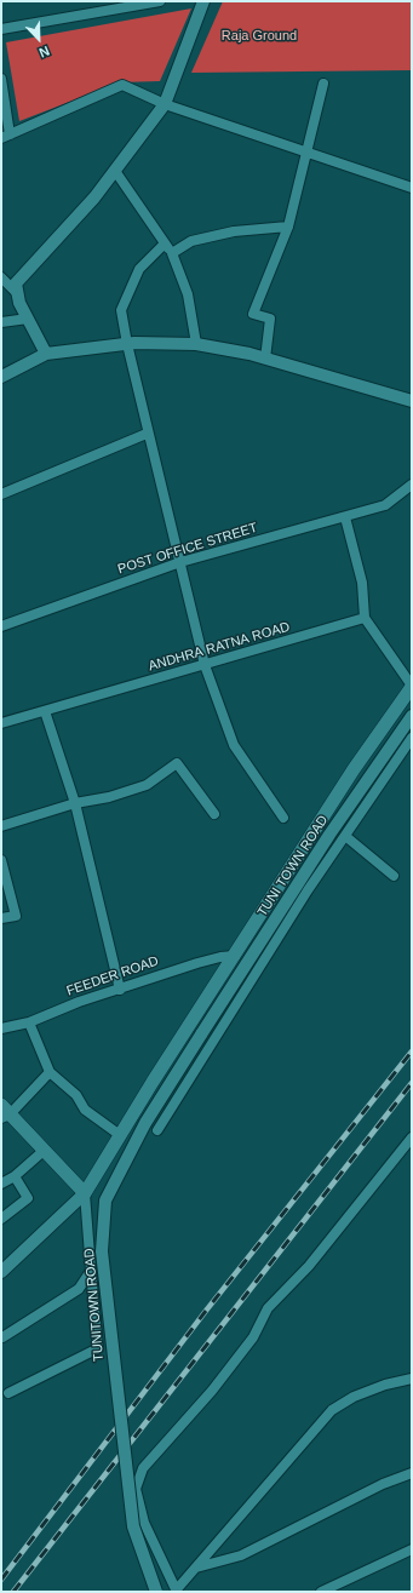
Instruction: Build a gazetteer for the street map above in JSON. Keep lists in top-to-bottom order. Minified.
{"streets":{"street":["POST OFFICE STREET","ANDHRA RATNA ROAD","TUNI TOWN ROAD","FEEDER ROAD","TUNITOWN ROAD"]},"crossings":[["TUNI TOWN ROAD","TUNITOWN ROAD"]],"parks":["Raja Ground"],"north":"bottom right"}
